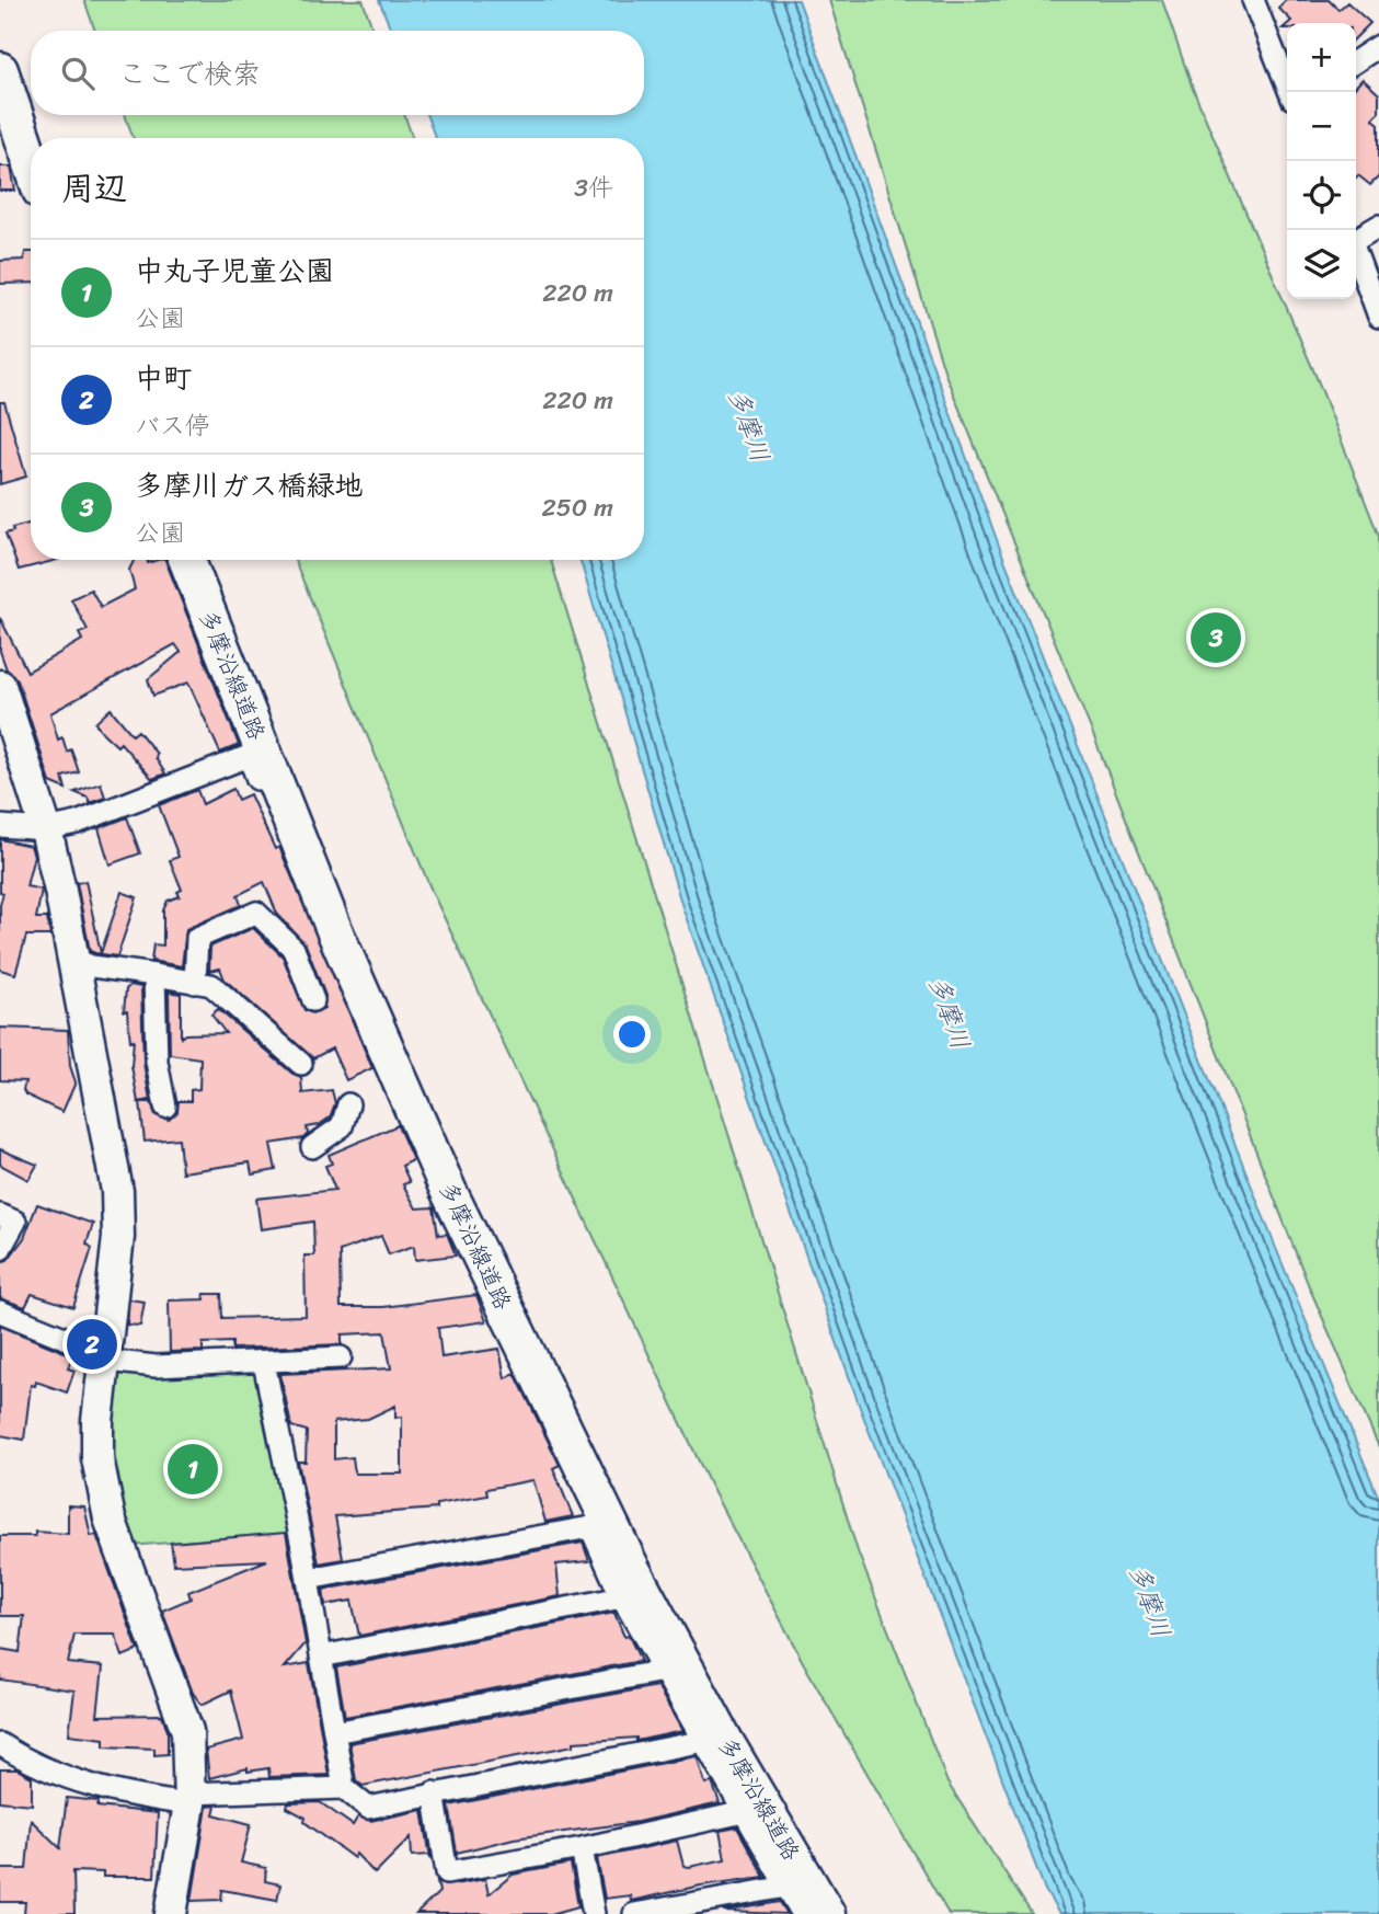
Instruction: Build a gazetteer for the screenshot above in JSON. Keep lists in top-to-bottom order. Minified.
{"streets":{"main road":["多摩沿線道路"]},"water":["多摩川"],"page":{"map_buttons":["+","−"],"search":"ここで検索","heading":["周辺","3件"],"list":[{"mark":"1","name":"中丸子児童公園","note":"公園","value":"220 m"},{"mark":"2","name":"中町","note":"バス停","value":"220 m"},{"mark":"3","name":"多摩川ガス橋緑地","note":"公園","value":"250 m"}],"pins":["3","2","1"]}}
